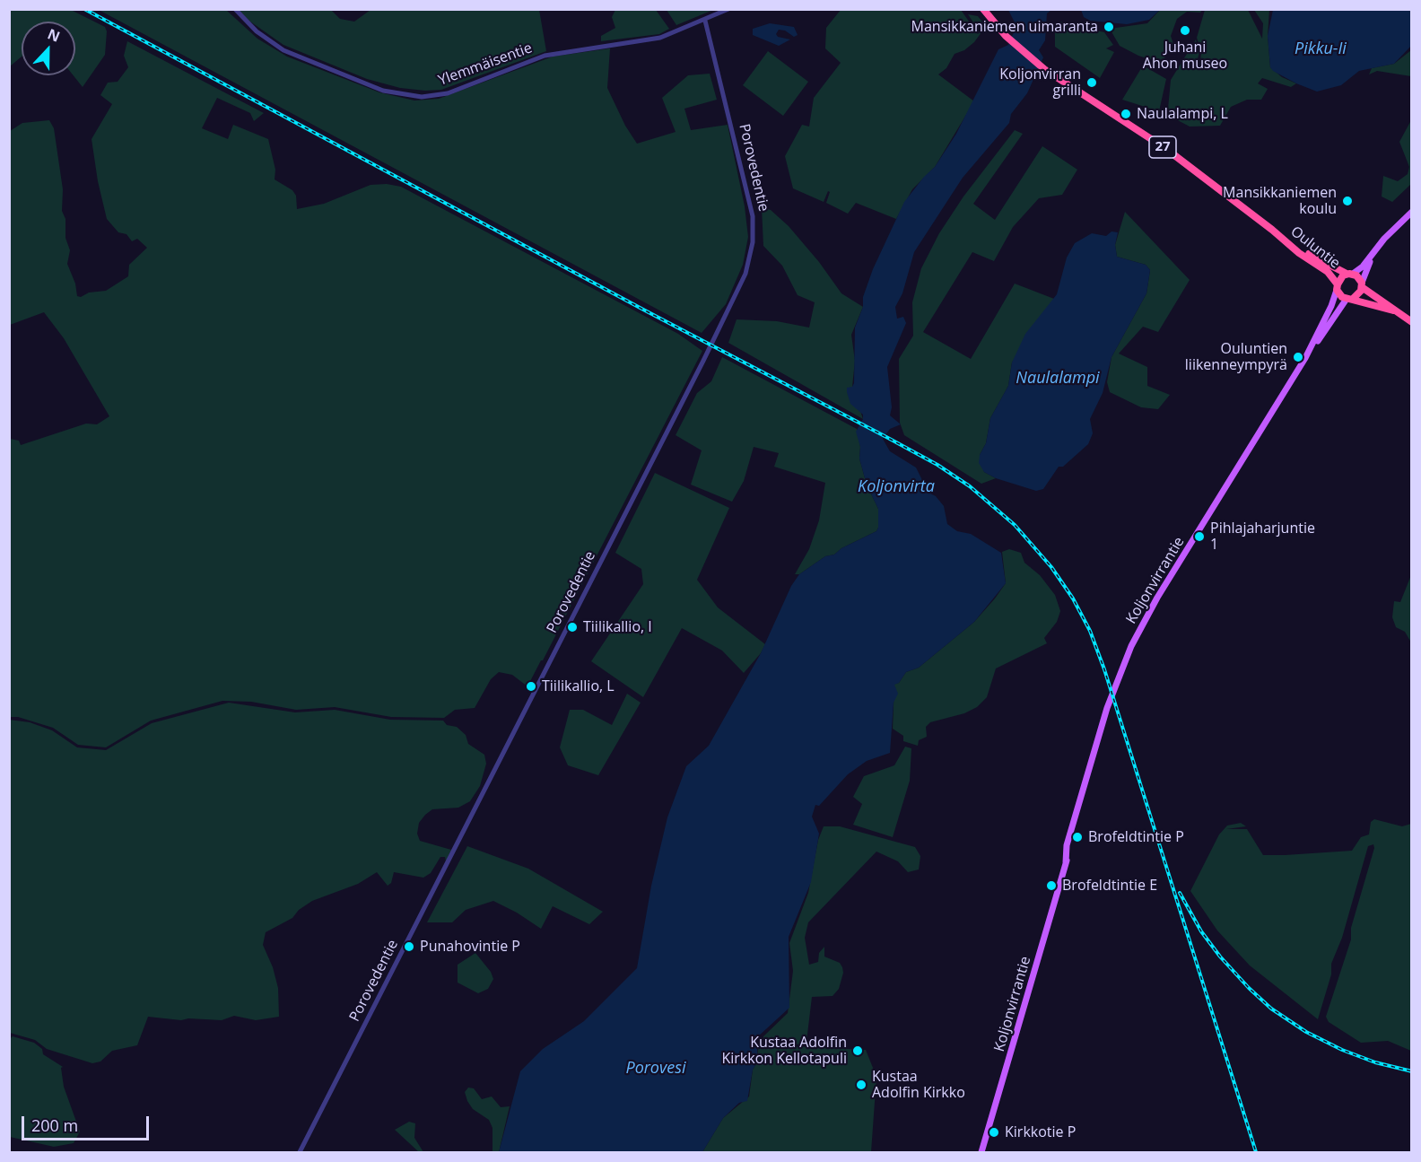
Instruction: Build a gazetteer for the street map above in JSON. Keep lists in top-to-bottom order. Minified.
{"streets":{"highway":["27","Ouluntie"],"main road":["Koljonvirrantie"],"street":["Ylemmäisentie","Porovedentie"]},"crossings":[["Ylemmäisentie","Porovedentie"],["Ouluntie","Koljonvirrantie"]],"water":["Pikku-Ii","Naulalampi","Koljonvirta","Porovesi"],"places":["Mansikkaniemen uimaranta","Juhani Ahon museo","Koljonvirran grilli","Naulalampi, L","Mansikkaniemen koulu","Ouluntien liikenneympyrä","Pihlajaharjuntie 1","Tiilikallio, I","Tiilikallio, L","Brofeldtintie P","Brofeldtintie E","Punahovintie P","Kustaa Adolfin Kirkkon Kellotapuli","Kustaa Adolfin Kirkko","Kirkkotie P"],"scale_bar":"200 m","north":"top"}
